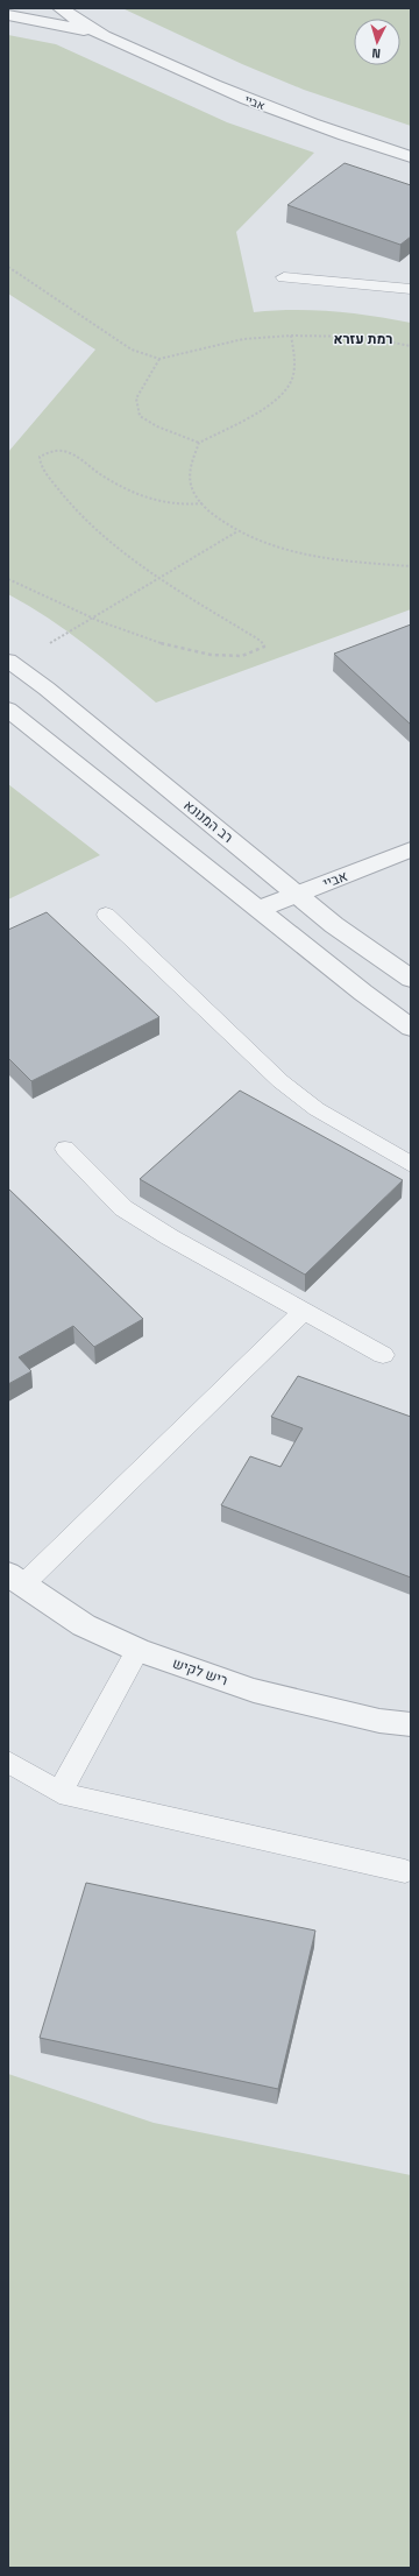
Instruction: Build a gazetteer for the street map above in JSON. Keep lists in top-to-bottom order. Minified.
{"streets":{"street":["אביי","רב המנונא","ריש לקיש"]},"crossings":[["אביי","רב המנונא"]],"districts":["רמת עזרא"],"north":"bottom"}
